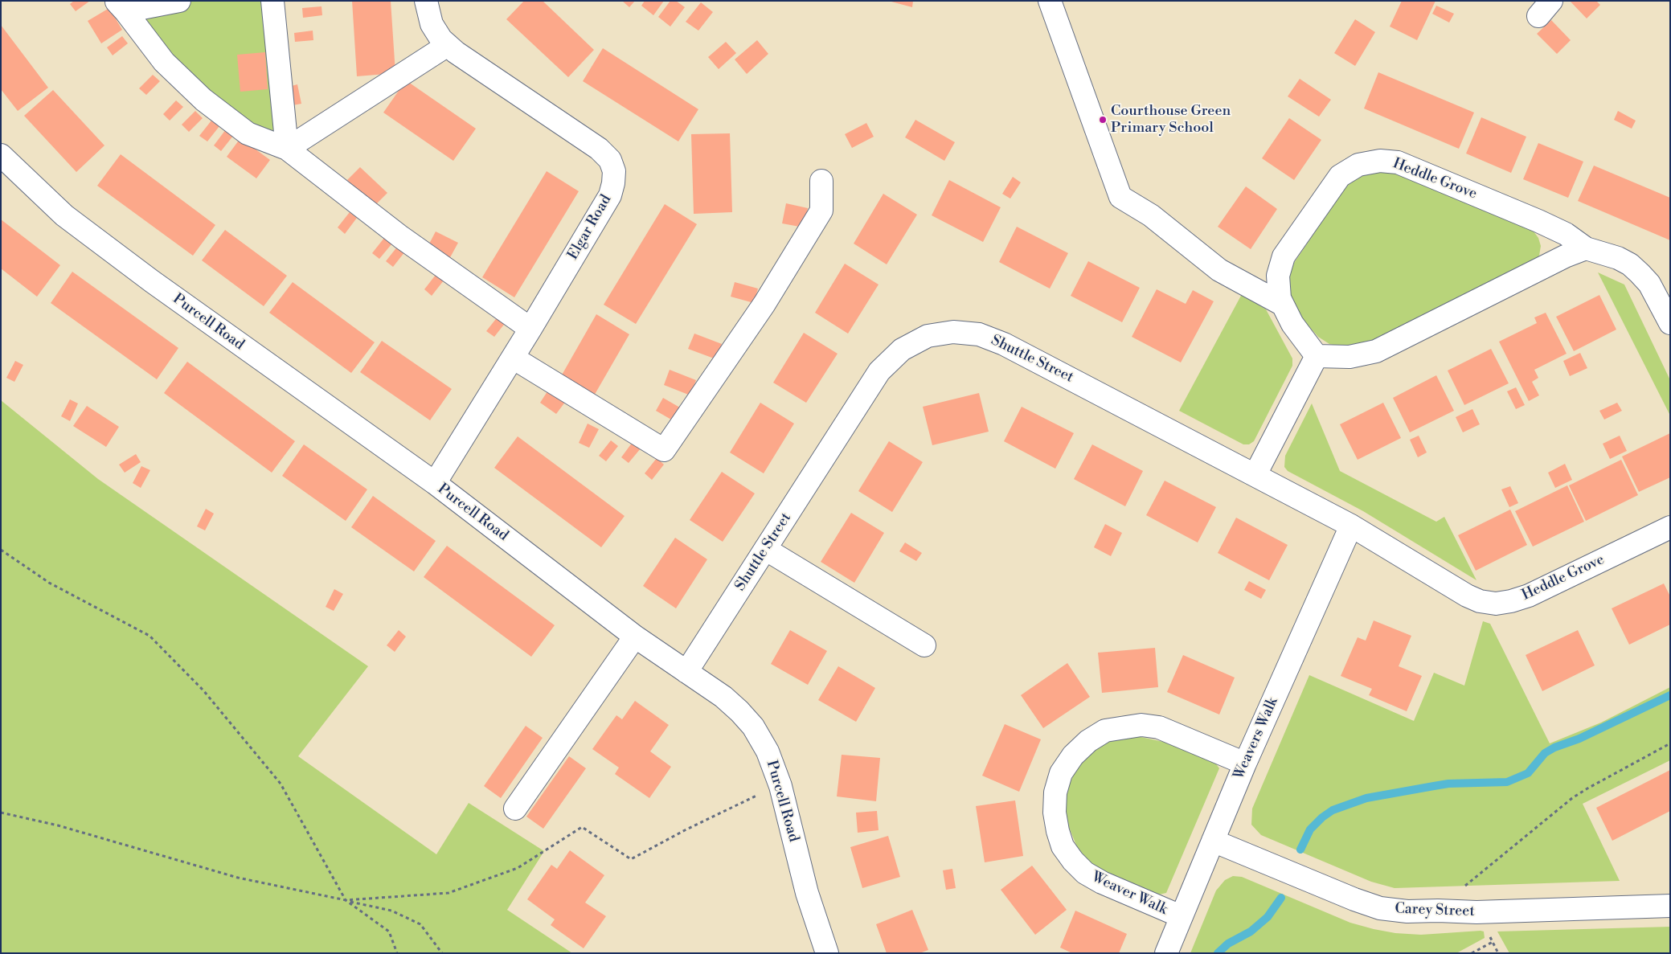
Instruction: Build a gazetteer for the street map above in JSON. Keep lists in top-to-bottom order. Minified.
{"streets":{"street":["Heddle Grove","Elgar Road","Purcell Road","Shuttle Street","Weavers Walk","Weaver Walk","Carey Street"]},"crossings":[["Heddle Grove","Shuttle Street"],["Heddle Grove","Weavers Walk"],["Elgar Road","Purcell Road"],["Purcell Road","Shuttle Street"],["Shuttle Street","Weavers Walk"],["Weavers Walk","Weaver Walk"],["Weavers Walk","Carey Street"]],"places":["Courthouse Green Primary School"]}
